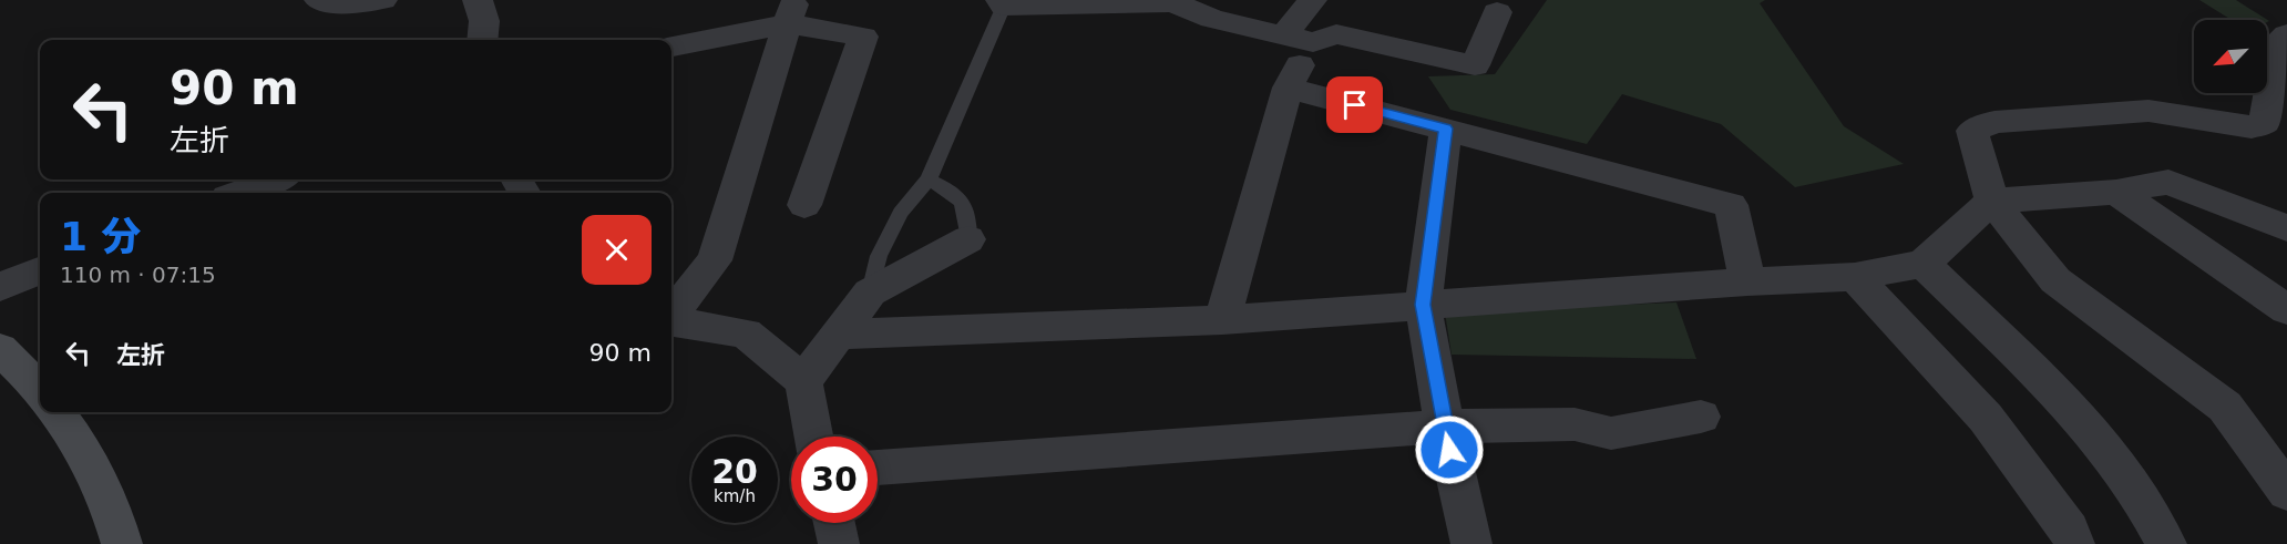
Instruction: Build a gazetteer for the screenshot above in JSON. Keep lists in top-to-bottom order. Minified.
{"north":"bottom left","page":{"turn":["90 m","左折"],"heading":["1 分","110 m · 07:15"],"list":[{"name":"左折","value":"90 m"}],"speed":"20 km/h","limit":"30"}}
